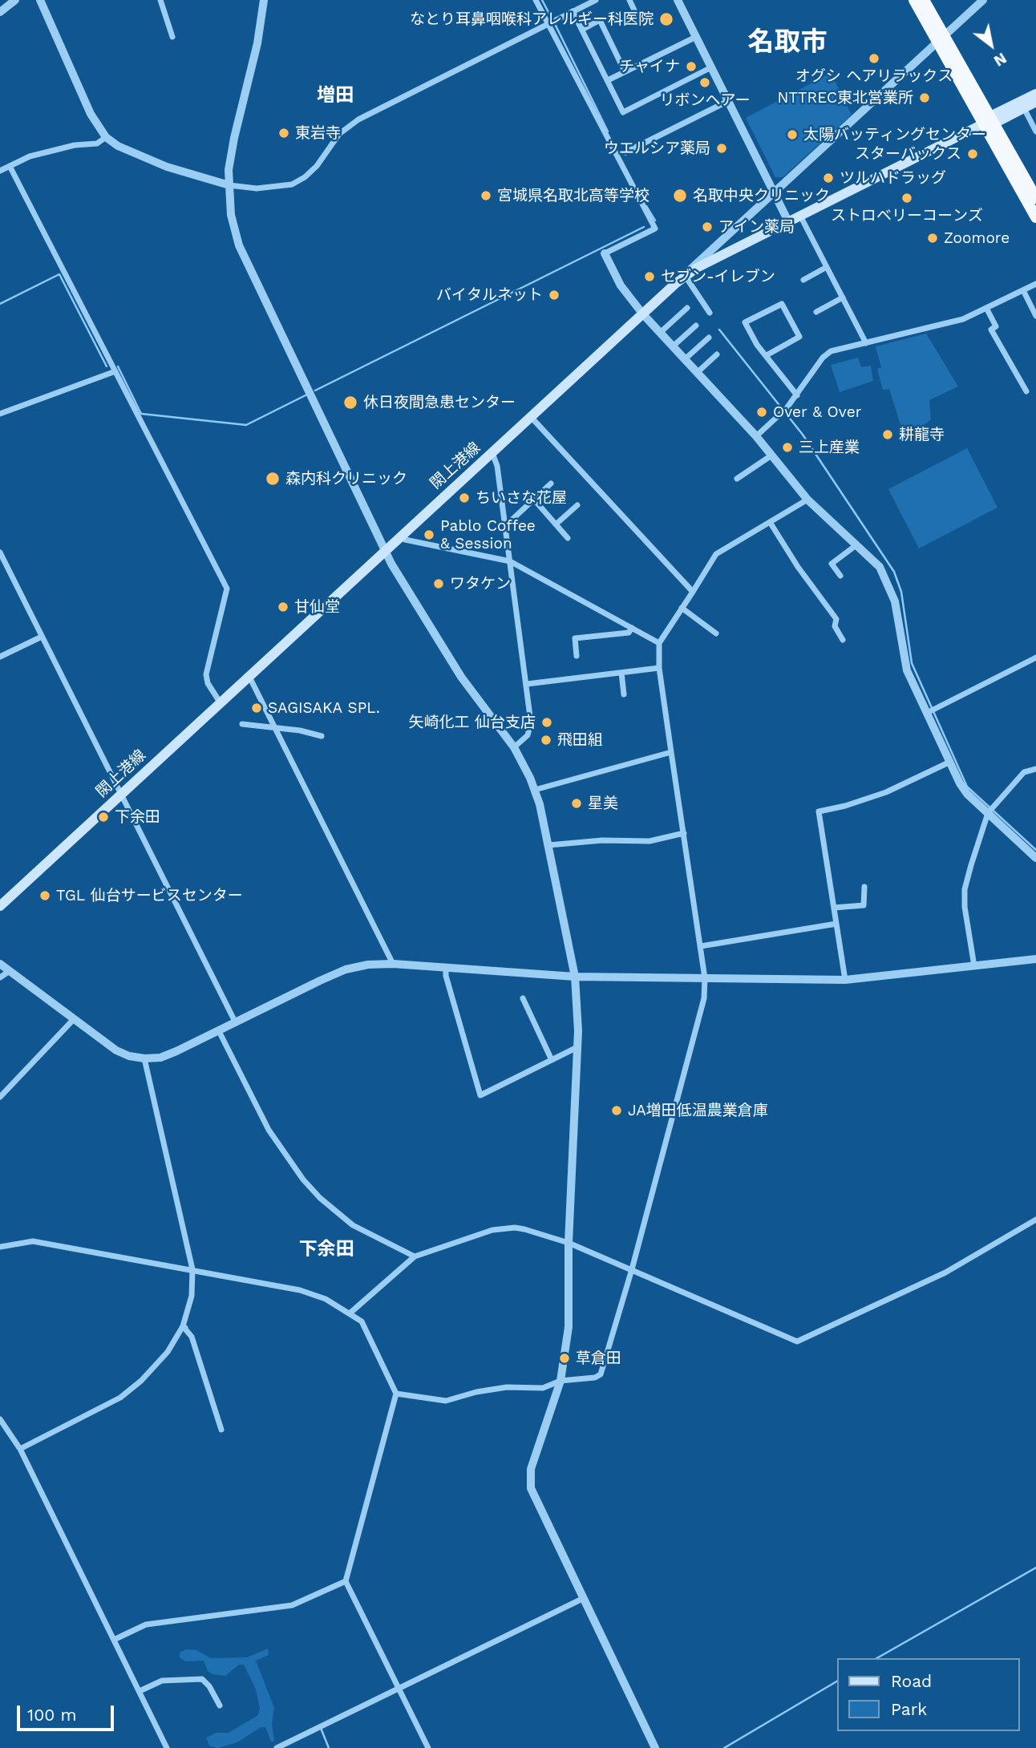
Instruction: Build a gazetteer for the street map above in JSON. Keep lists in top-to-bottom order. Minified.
{"streets":{"main road":["閖上港線"]},"districts":["名取市","増田","下余田"],"places":["なとり耳鼻咽喉科アレルギー科医院","オグシ ヘアリラックス","チャイナ","リボンヘアー","NTTREC東北営業所","東岩寺","太陽バッティングセンター","ウエルシア薬局","スターバックス","ツルハドラッグ","宮城県名取北高等学校","名取中央クリニック","ストロベリーコーンズ","アイン薬局","Zoomore","セブン-イレブン","バイタルネット","休日夜間急患センター","Over & Over","耕龍寺","三上産業","森内科クリニック","ちいさな花屋","Pablo Coffee & Session","ワタケン","甘仙堂","SAGISAKA SPL.","矢崎化工 仙台支店","飛田組","星美","下余田","TGL 仙台サービスセンター","JA増田低温農業倉庫","草倉田"],"legend":["Road","Park"],"scale_bar":"100 m","north":"bottom right"}
